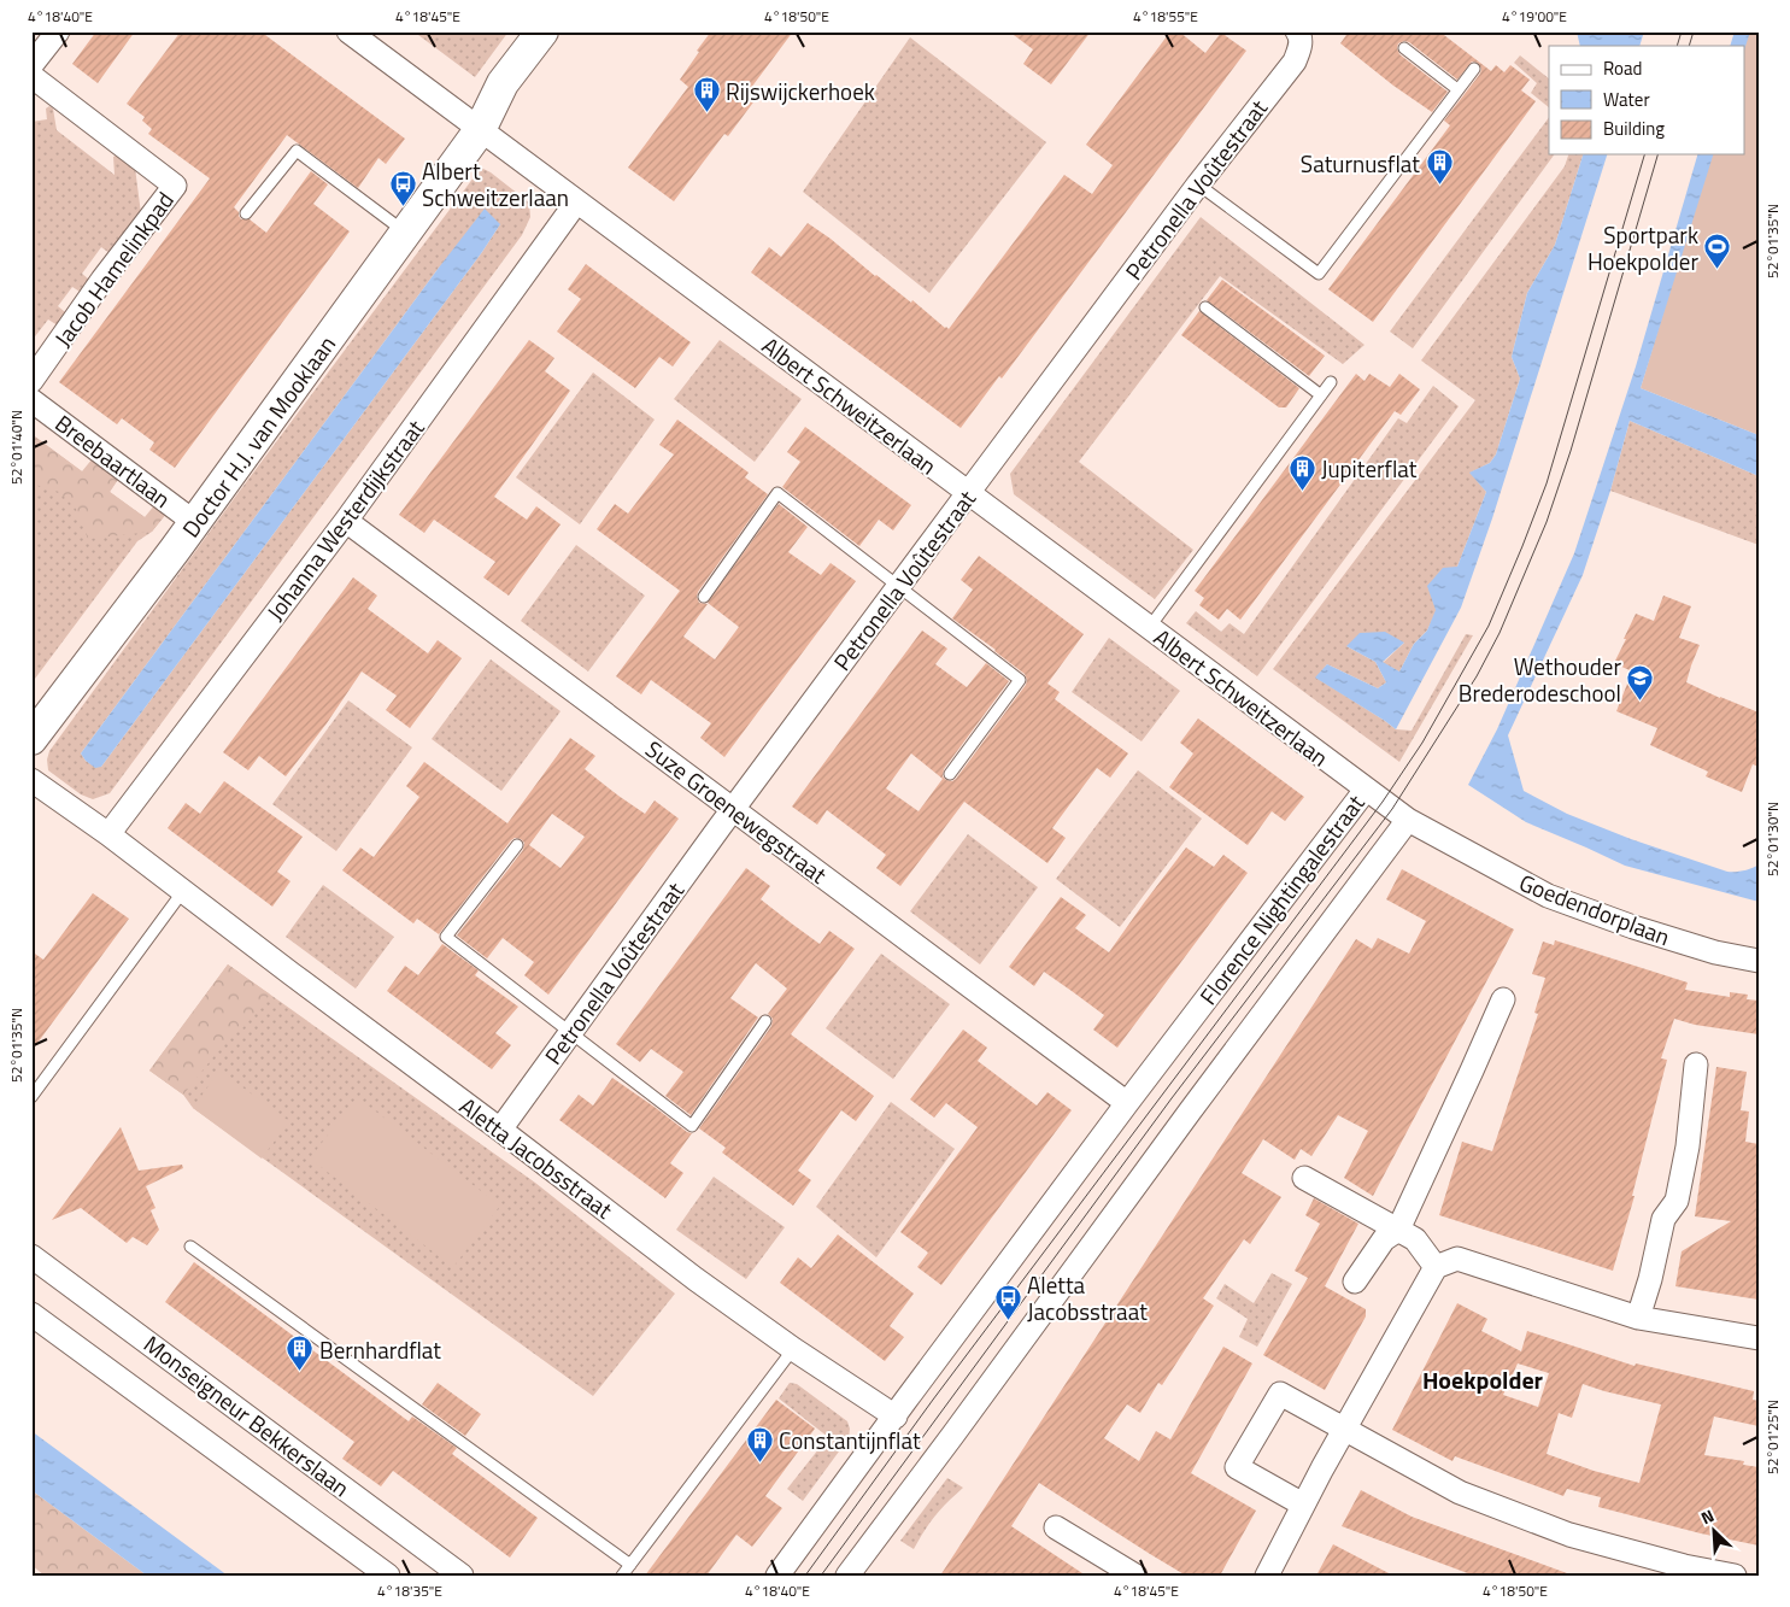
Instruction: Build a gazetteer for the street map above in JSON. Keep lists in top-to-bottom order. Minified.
{"streets":{"street":["Petronella Voûtestraat","Jacob Hamelinkpad","Albert Schweitzerlaan","Doctor H.J. van Mooklaan","Breebaartlaan","Johanna Westerdijkstraat","Suze Groenewegstraat","Florence Nightingalestraat","Goedendorplaan","Aletta Jacobsstraat","Monseigneur Bekkerslaan"]},"crossings":[["Petronella Voûtestraat","Albert Schweitzerlaan"],["Petronella Voûtestraat","Suze Groenewegstraat"],["Petronella Voûtestraat","Aletta Jacobsstraat"],["Albert Schweitzerlaan","Doctor H.J. van Mooklaan"],["Albert Schweitzerlaan","Johanna Westerdijkstraat"],["Albert Schweitzerlaan","Florence Nightingalestraat"],["Doctor H.J. van Mooklaan","Breebaartlaan"],["Johanna Westerdijkstraat","Suze Groenewegstraat"],["Johanna Westerdijkstraat","Aletta Jacobsstraat"],["Suze Groenewegstraat","Florence Nightingalestraat"],["Florence Nightingalestraat","Goedendorplaan"],["Florence Nightingalestraat","Aletta Jacobsstraat"]],"districts":["Hoekpolder"],"places":{"building":["Rijswijckerhoek","Saturnusflat","Jupiterflat","Bernhardflat","Constantijnflat"],"bus stop":["Albert Schweitzerlaan","Aletta Jacobsstraat"],"sports":["Sportpark Hoekpolder"],"school or university":["Wethouder Brederodeschool"]},"legend":["Road","Water","Building"],"north":"top left","coordinates":["4°18'40\"E","4°18'45\"E","4°18'50\"E","4°18'55\"E","4°19'00\"E","52°01'35\"N","52°01'40\"N","52°01'30\"N","52°01'25\"N","4°18'35\"E"]}
